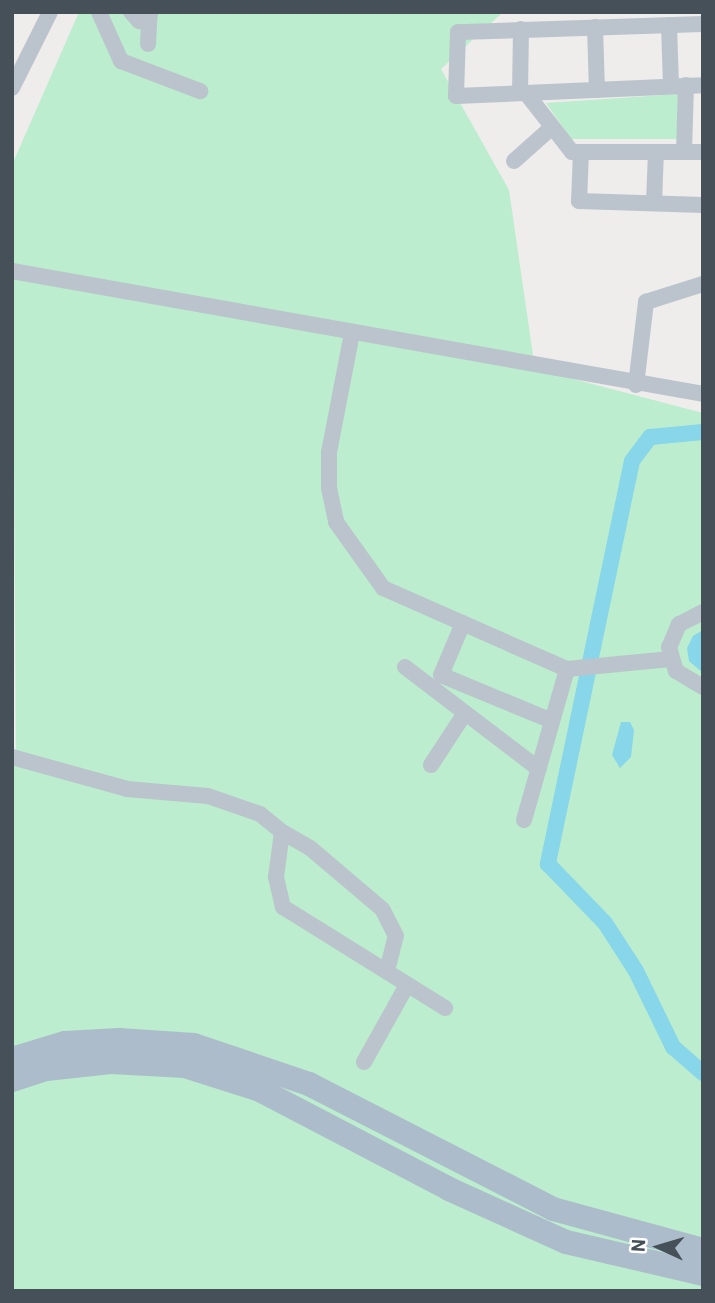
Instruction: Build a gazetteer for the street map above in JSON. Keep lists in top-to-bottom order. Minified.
{"north":"left"}
